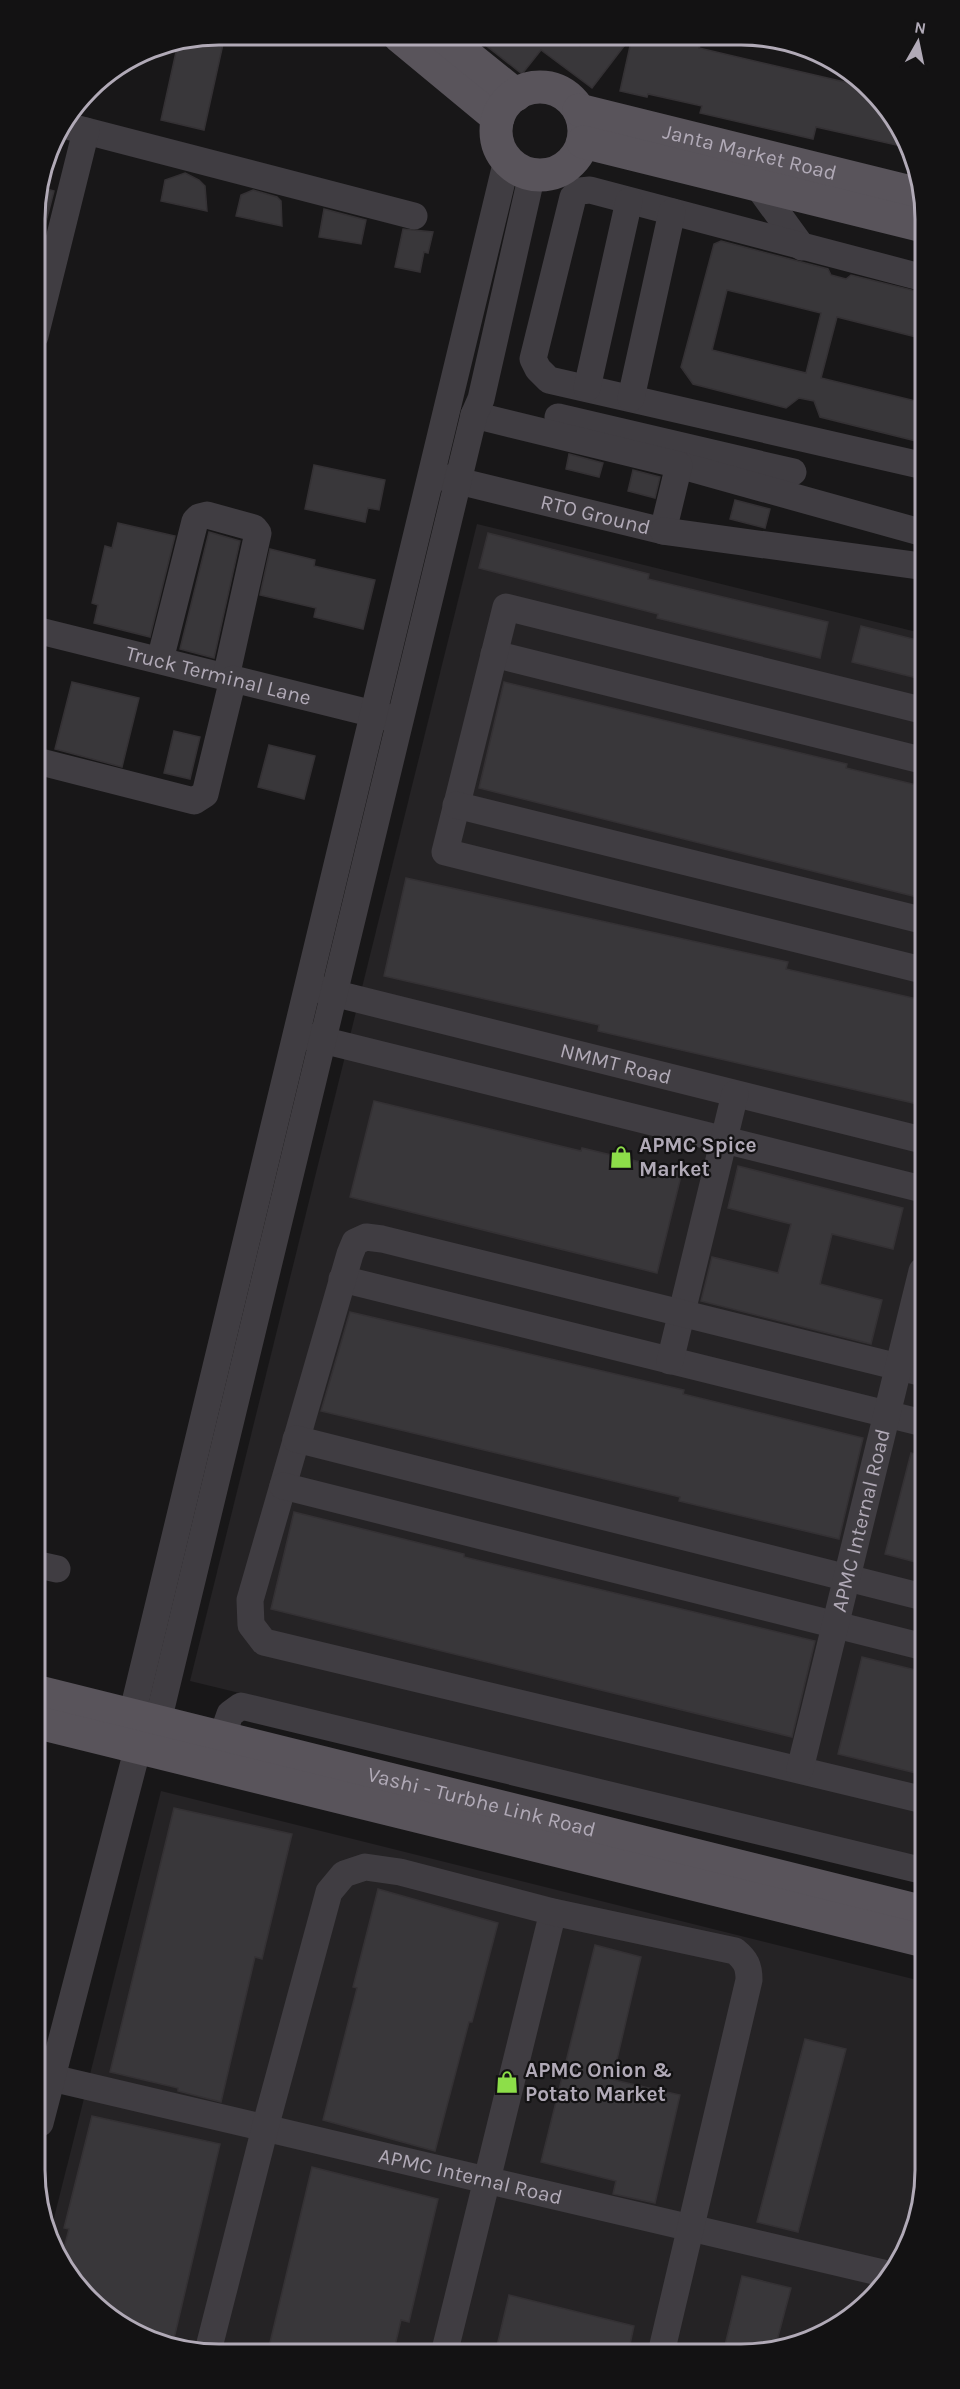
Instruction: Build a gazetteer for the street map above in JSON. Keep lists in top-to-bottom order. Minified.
{"streets":{"main road":["Janta Market Road","Vashi - Turbhe Link Road"],"street":["RTO Ground","Truck Terminal Lane","NMMT Road","APMC Internal Road"]},"places":{"shop":["APMC Spice Market","APMC Onion & Potato Market"]},"north":"top"}
